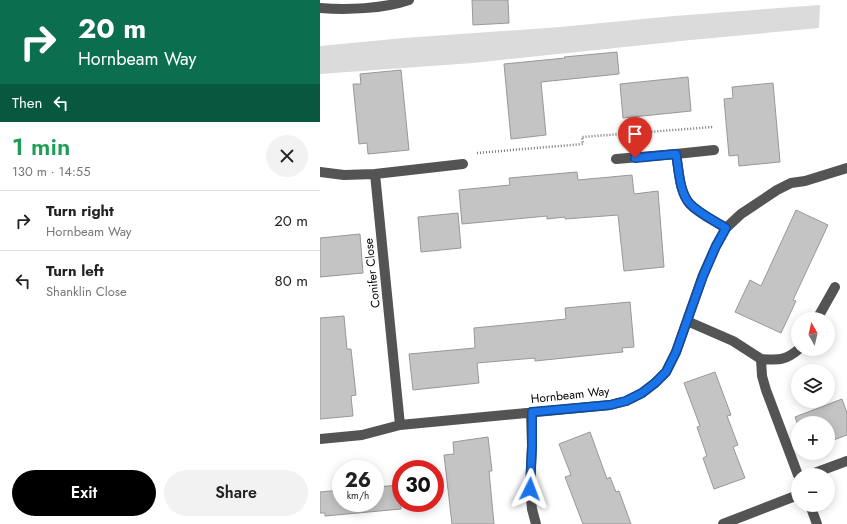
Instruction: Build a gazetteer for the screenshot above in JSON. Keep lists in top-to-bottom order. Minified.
{"streets":{"street":["Conifer Close","Hornbeam Way"]},"crossings":[["Conifer Close","Hornbeam Way"]],"north":"top","page":{"turn":["20 m","Hornbeam Way"],"then":"Then","heading":["1 min","130 m · 14:55"],"list":[{"name":"Turn right","note":"Hornbeam Way","value":"20 m"},{"name":"Turn left","note":"Shanklin Close","value":"80 m"}],"map_buttons":["+","−"],"speed":"26 km/h","limit":"30","buttons":["Exit","Share"]}}
